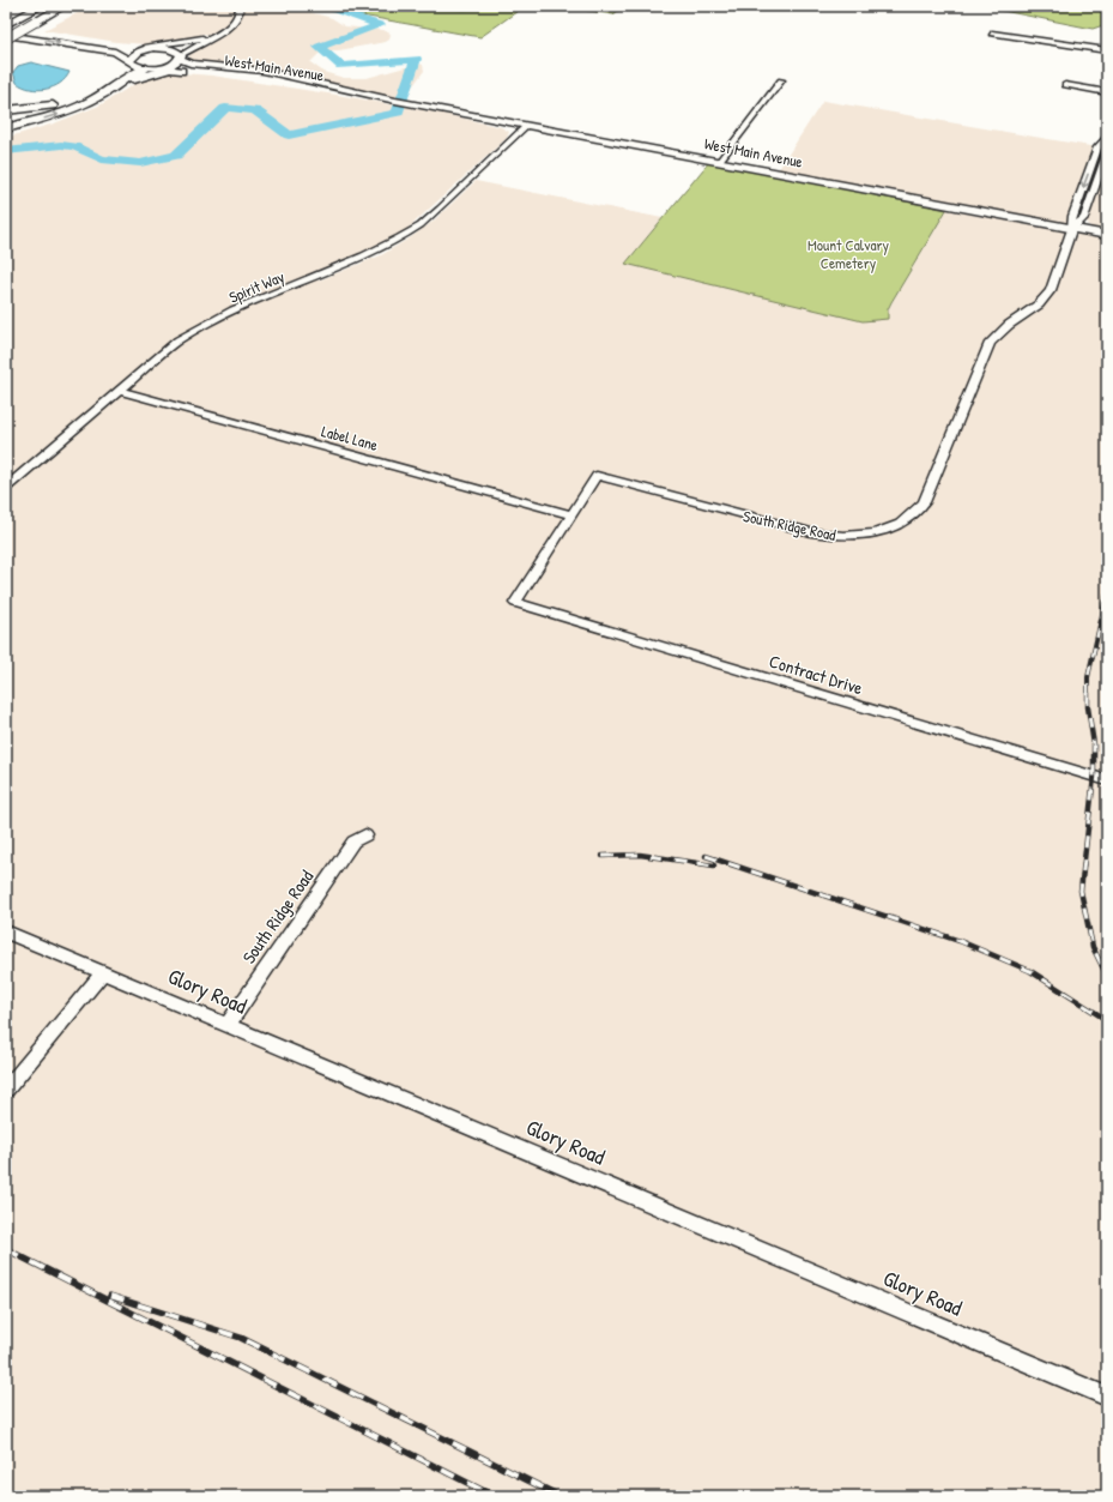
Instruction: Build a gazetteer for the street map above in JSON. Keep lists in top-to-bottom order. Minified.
{"streets":{"main road":["West Main Avenue"],"street":["Spirit Way","Label Lane","South Ridge Road","Contract Drive","Glory Road"]},"crossings":[["West Main Avenue","Spirit Way"],["West Main Avenue","South Ridge Road"],["Spirit Way","Label Lane"],["Label Lane","South Ridge Road"],["South Ridge Road","Contract Drive"],["South Ridge Road","Glory Road"]],"parks":["Mount Calvary Cemetery"]}
